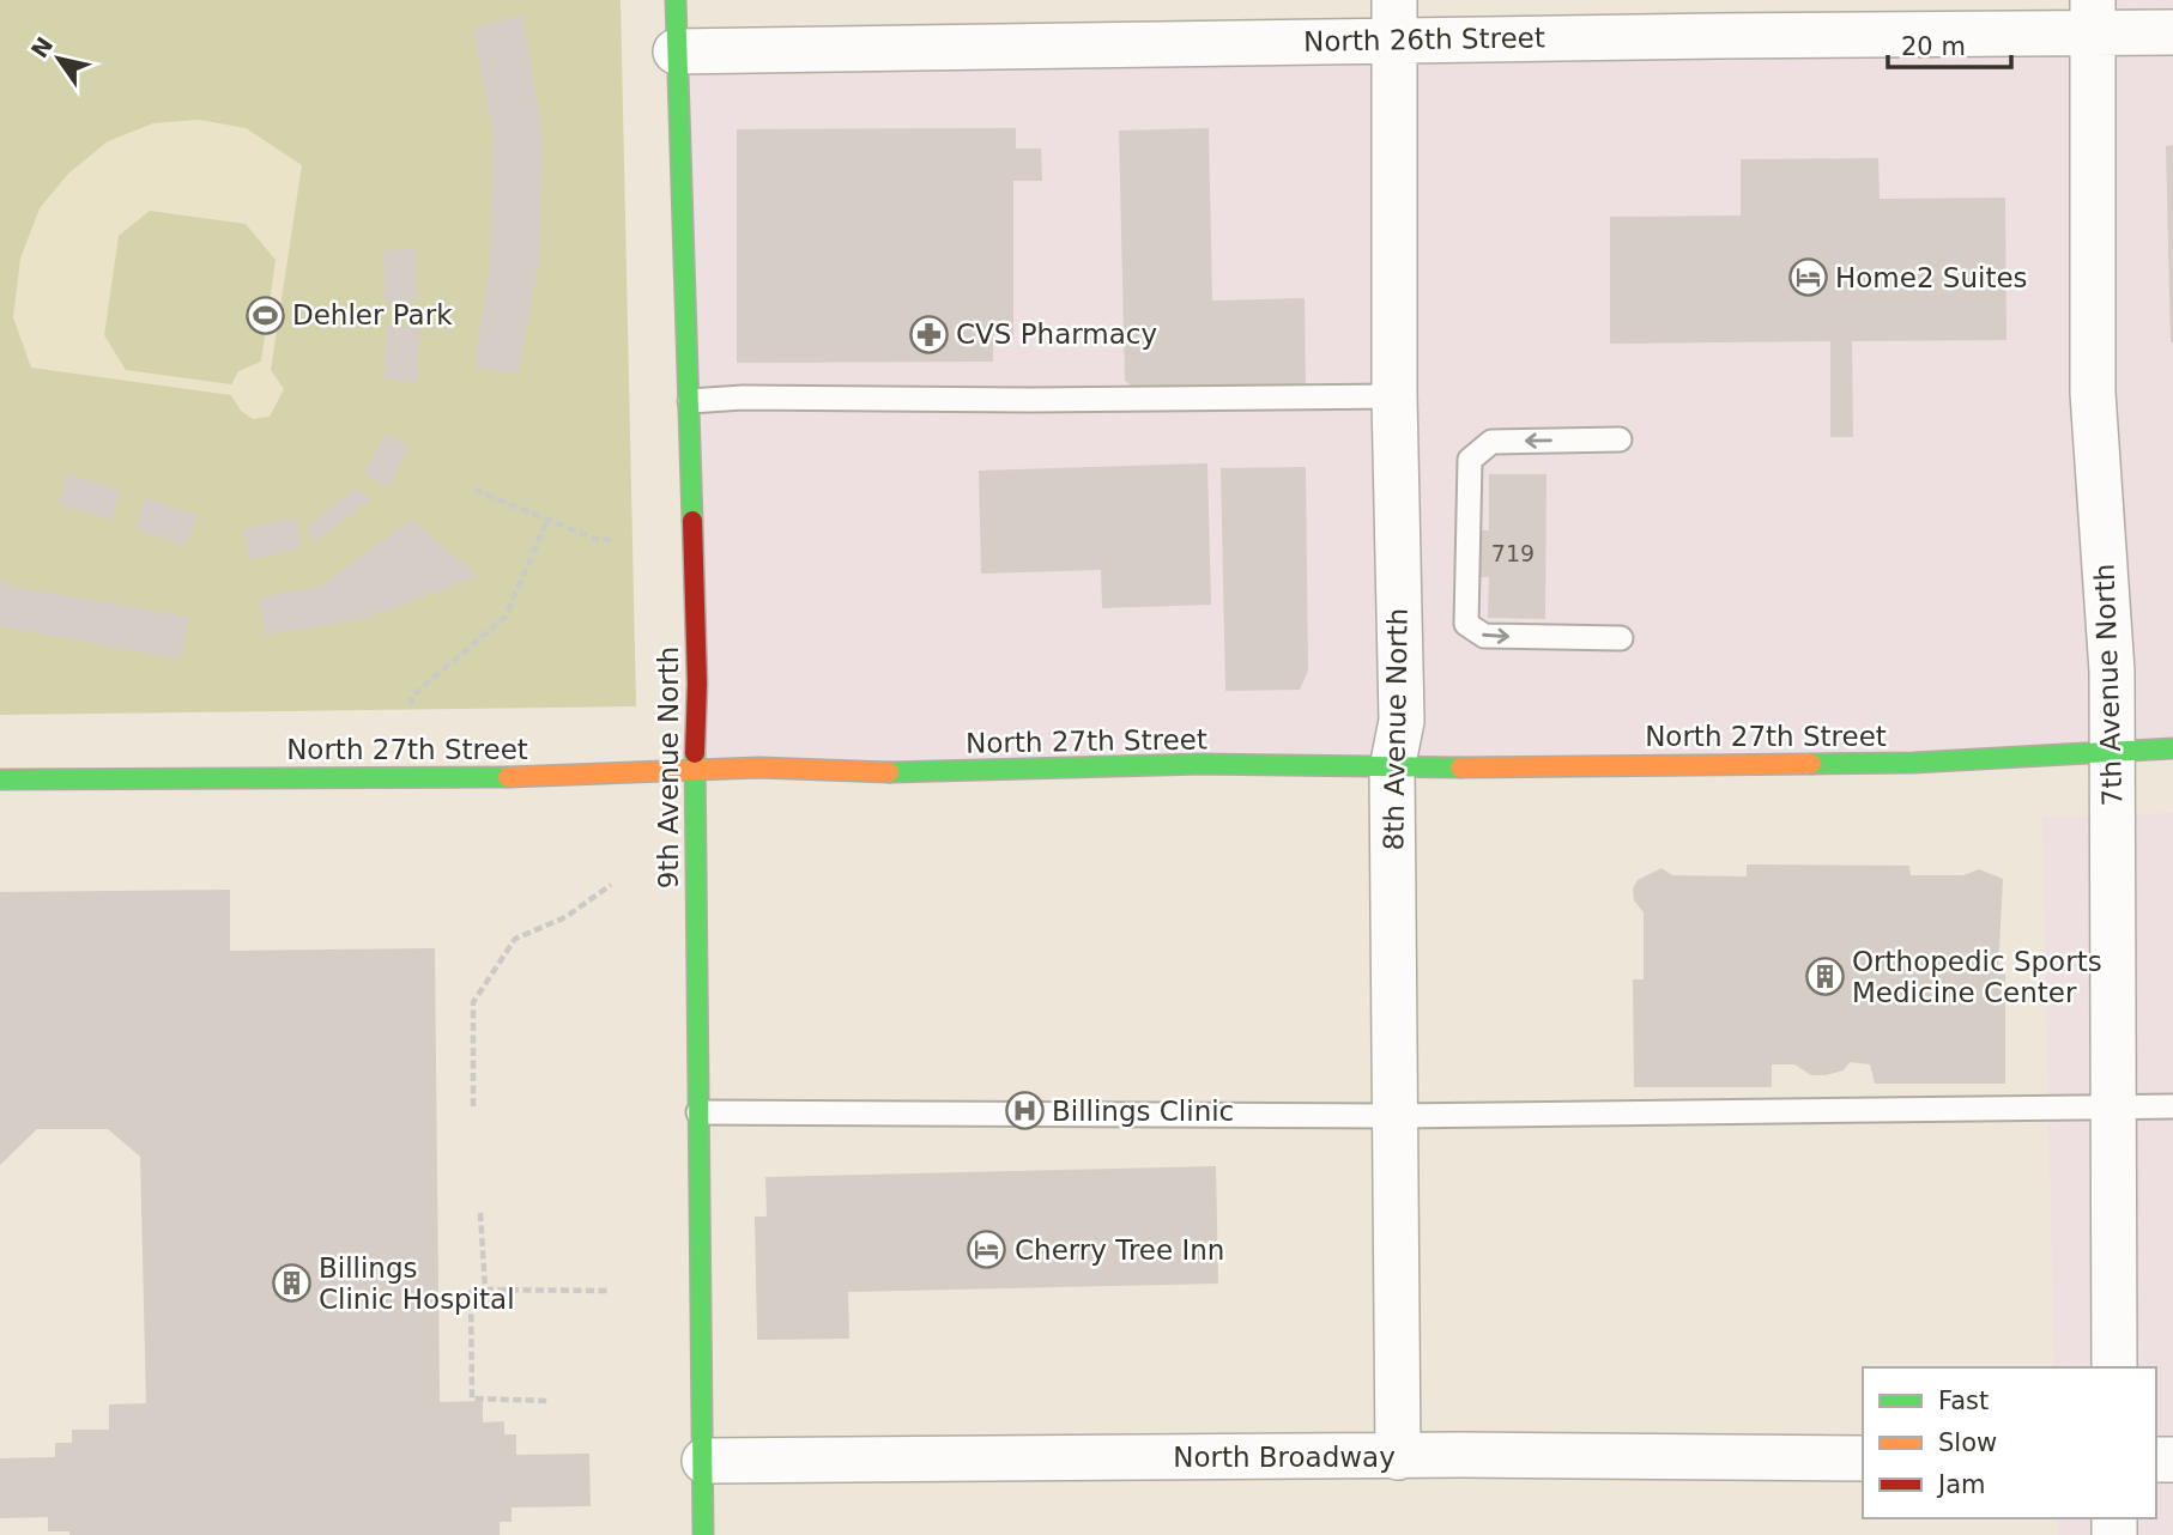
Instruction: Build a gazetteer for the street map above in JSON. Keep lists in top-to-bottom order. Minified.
{"streets":{"main road":["North 27th Street","9th Avenue North"],"street":["North 26th Street","7th Avenue North","8th Avenue North","North Broadway"]},"crossings":[["North 26th Street","7th Avenue North"],["North 26th Street","8th Avenue North"],["North 26th Street","9th Avenue North"],["7th Avenue North","North 27th Street"],["8th Avenue North","North 27th Street"],["8th Avenue North","North Broadway"],["North 27th Street","9th Avenue North"],["9th Avenue North","North Broadway"]],"places":{"hotel":["Home2 Suites","Cherry Tree Inn"],"sports":["Dehler Park"],"pharmacy":["CVS Pharmacy"],"building":["Orthopedic Sports Medicine Center","Billings Clinic Hospital"],"hospital":["Billings Clinic"]},"house_numbers":["719"],"legend":["Fast","Slow","Jam"],"scale_bar":"20 m","north":"top left"}
